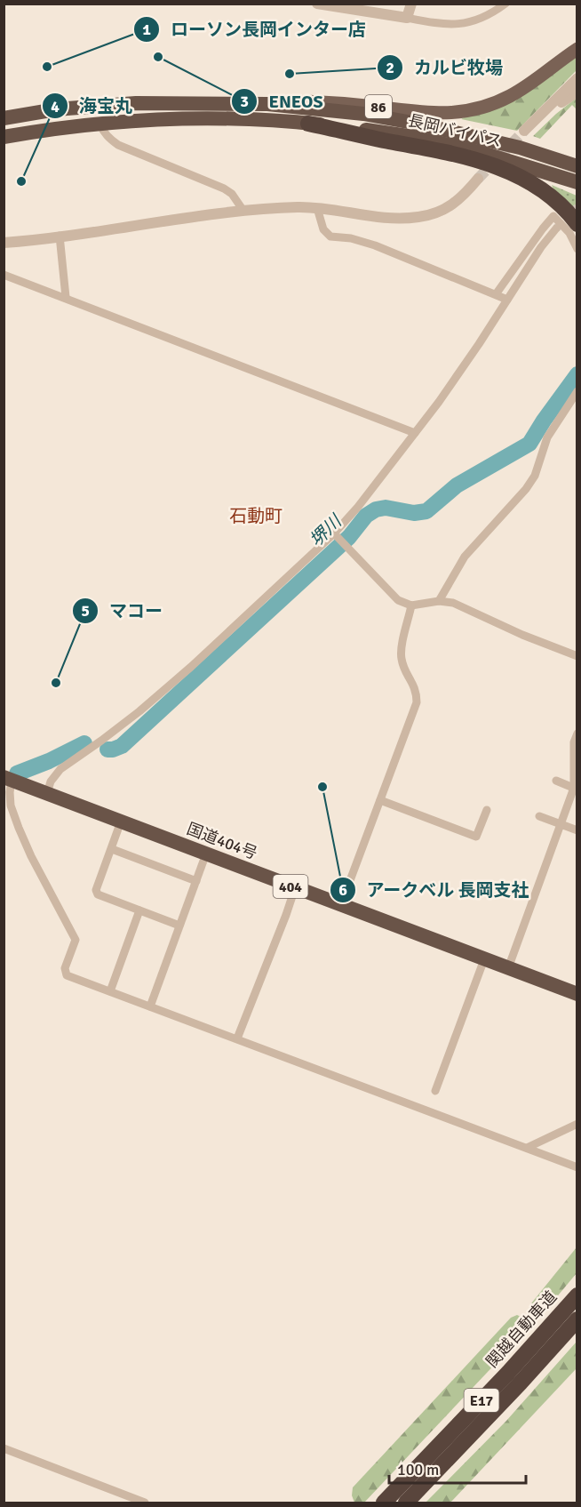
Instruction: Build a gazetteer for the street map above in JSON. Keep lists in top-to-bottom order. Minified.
{"streets":{"highway":["長岡バイパス","国道404号","404","関越自動車道","E17"],"main road":["86"]},"crossings":[["86","長岡バイパス"]],"districts":["石動町"],"water":["堺川"],"places":["ENEOS","ローソン長岡インター店","カルビ牧場","海宝丸","マコー","アークベル 長岡支社"],"scale_bar":"100 m"}
